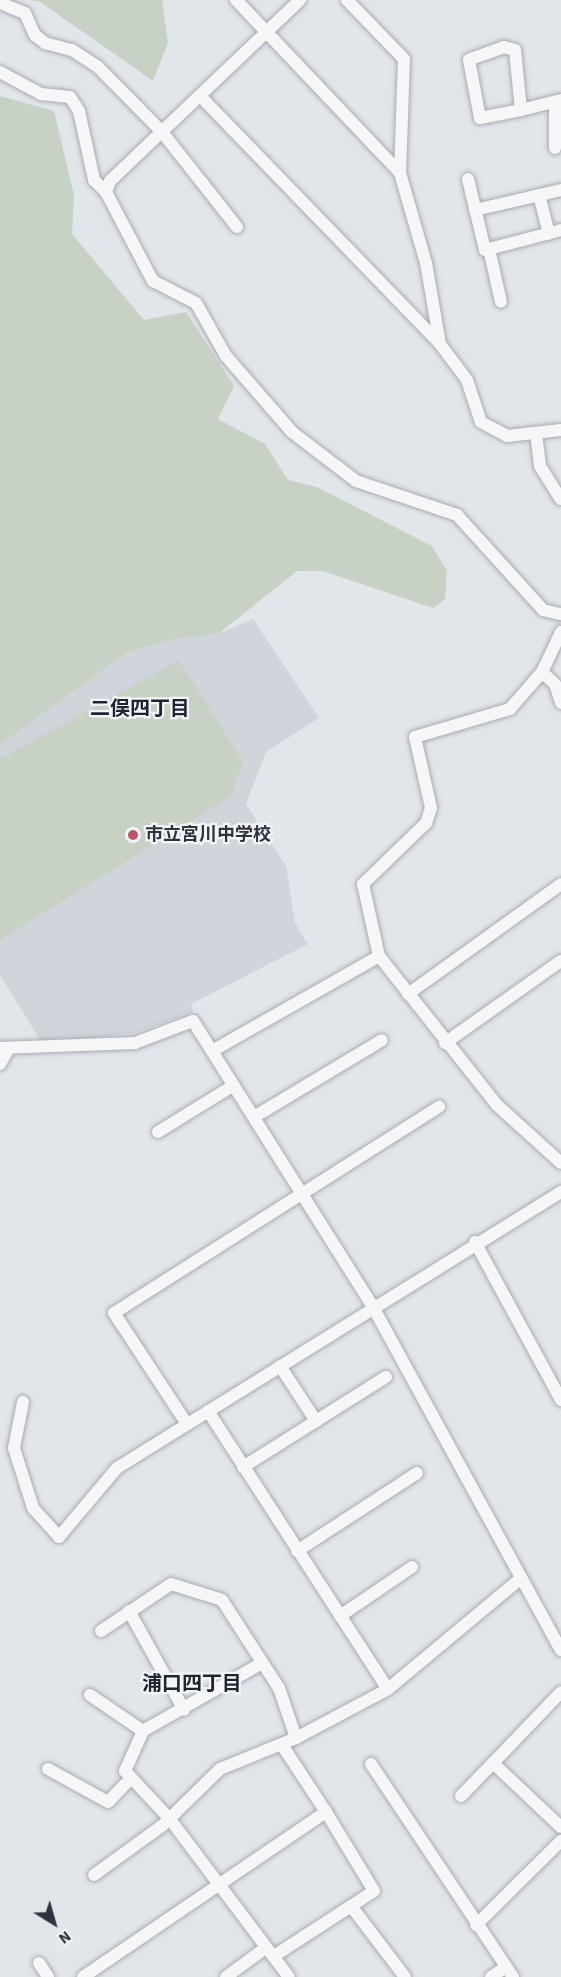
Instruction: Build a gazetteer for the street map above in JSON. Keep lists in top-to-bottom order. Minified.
{"districts":["二俣四丁目","浦口四丁目"],"places":["市立宮川中学校"],"north":"bottom right"}
